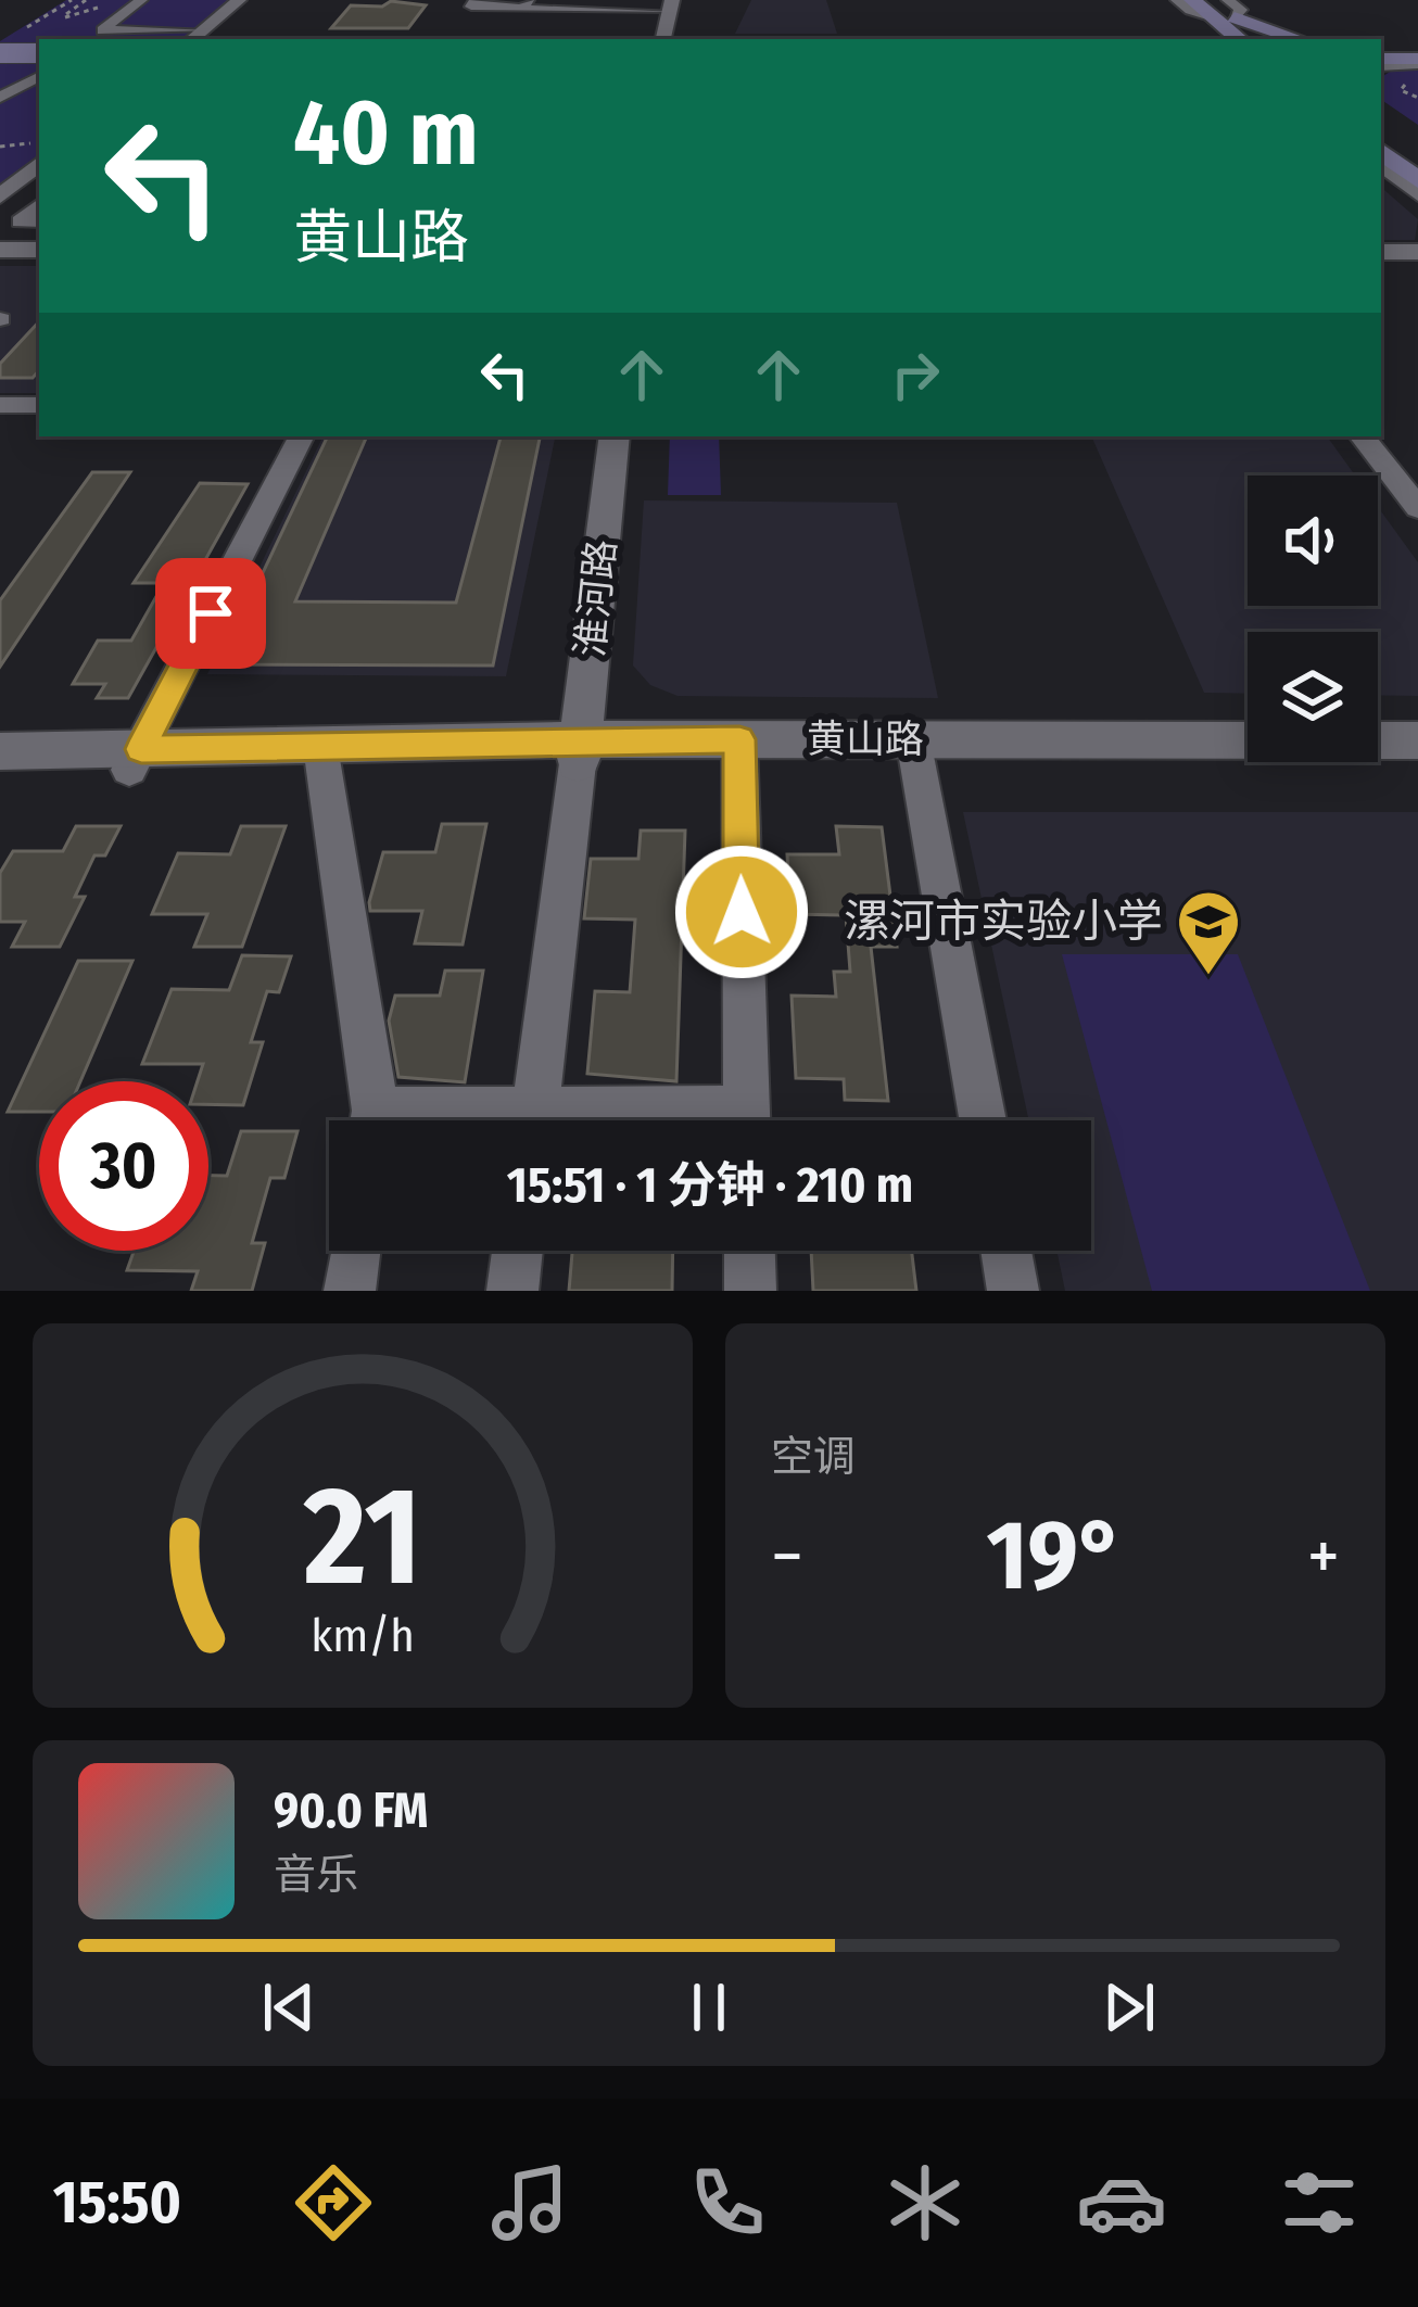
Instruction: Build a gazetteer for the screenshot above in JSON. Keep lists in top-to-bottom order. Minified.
{"streets":{"street":["淮河路","黄山路"]},"crossings":[["淮河路","黄山路"]],"places":{"school or university":["漯河市实验小学"]},"page":{"turn":["40 m","黄山路"],"limit":"30","trip":"15:51 · 1 分钟 · 210 m","tile":"空调","heat":["−","19°","+"],"song":["90.0 FM","音乐"],"tabs":"15:50","gauge":["21","km/h"]}}
